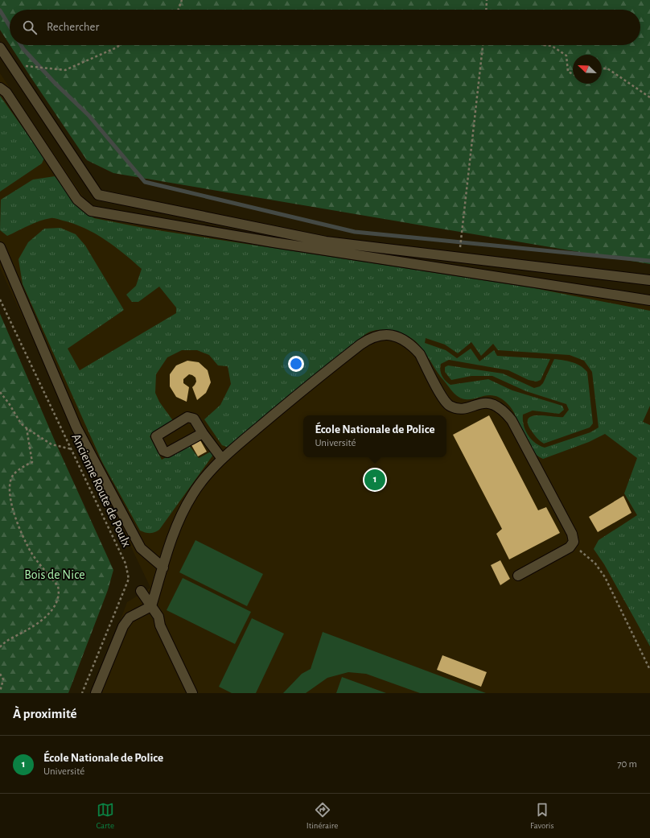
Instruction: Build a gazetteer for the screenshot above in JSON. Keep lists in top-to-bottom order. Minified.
{"streets":{"path":["Ancienne Route de Poulx"]},"parks":["Bois de Nice"],"north":"top left","page":{"search":"Rechercher","popup":["École Nationale de Police","Université"],"pins":"1","heading":"À proximité","list":[{"mark":"1","name":"École Nationale de Police","note":"Université","value":"70 m"}],"nav":["Carte","Itinéraire","Favoris"]}}
